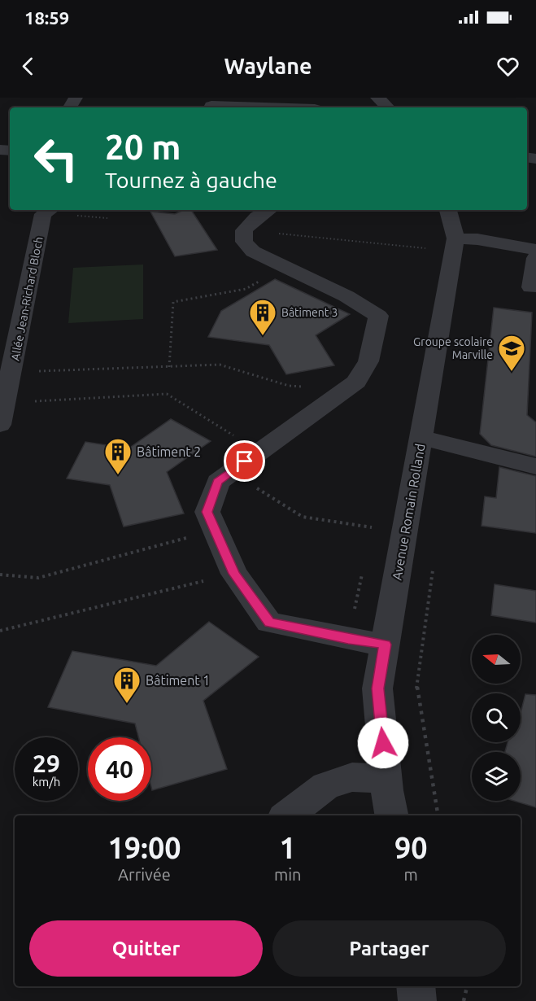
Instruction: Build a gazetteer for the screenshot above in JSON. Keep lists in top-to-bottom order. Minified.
{"streets":{"street":["Allée Jean-Richard Bloch","Avenue Romain Rolland"]},"places":{"building":["Bâtiment 3","Bâtiment 2","Bâtiment 1"],"school or university":["Groupe scolaire Marville"]},"north":"left","page":{"status":"18:59","header":"Waylane","turn":["20 m","Tournez à gauche"],"speed":"29 km/h","limit":"40","eta":["19:00","Arrivée","1","min","90","m"],"buttons":["Quitter","Partager"]}}
